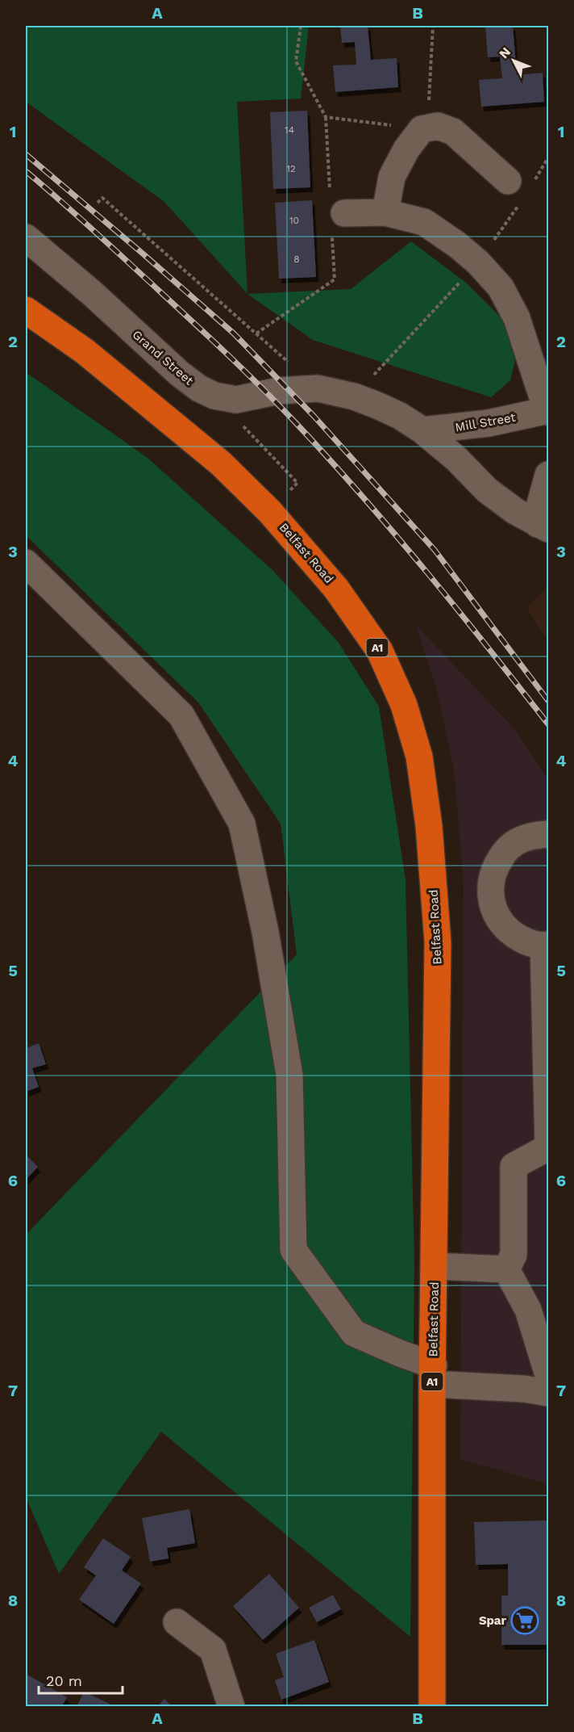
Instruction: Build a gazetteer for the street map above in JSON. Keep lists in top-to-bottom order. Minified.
{"streets":{"highway":["Belfast Road","A1"],"street":["Grand Street","Mill Street"]},"crossings":[["Grand Street","Mill Street"]],"places":{"supermarket":["Spar"]},"house_numbers":["14","12","10","8"],"scale_bar":"20 m","north":"top left","grid":{"columns":["A","B"],"rows":["1","2","3","4","5","6","7","8"]}}
